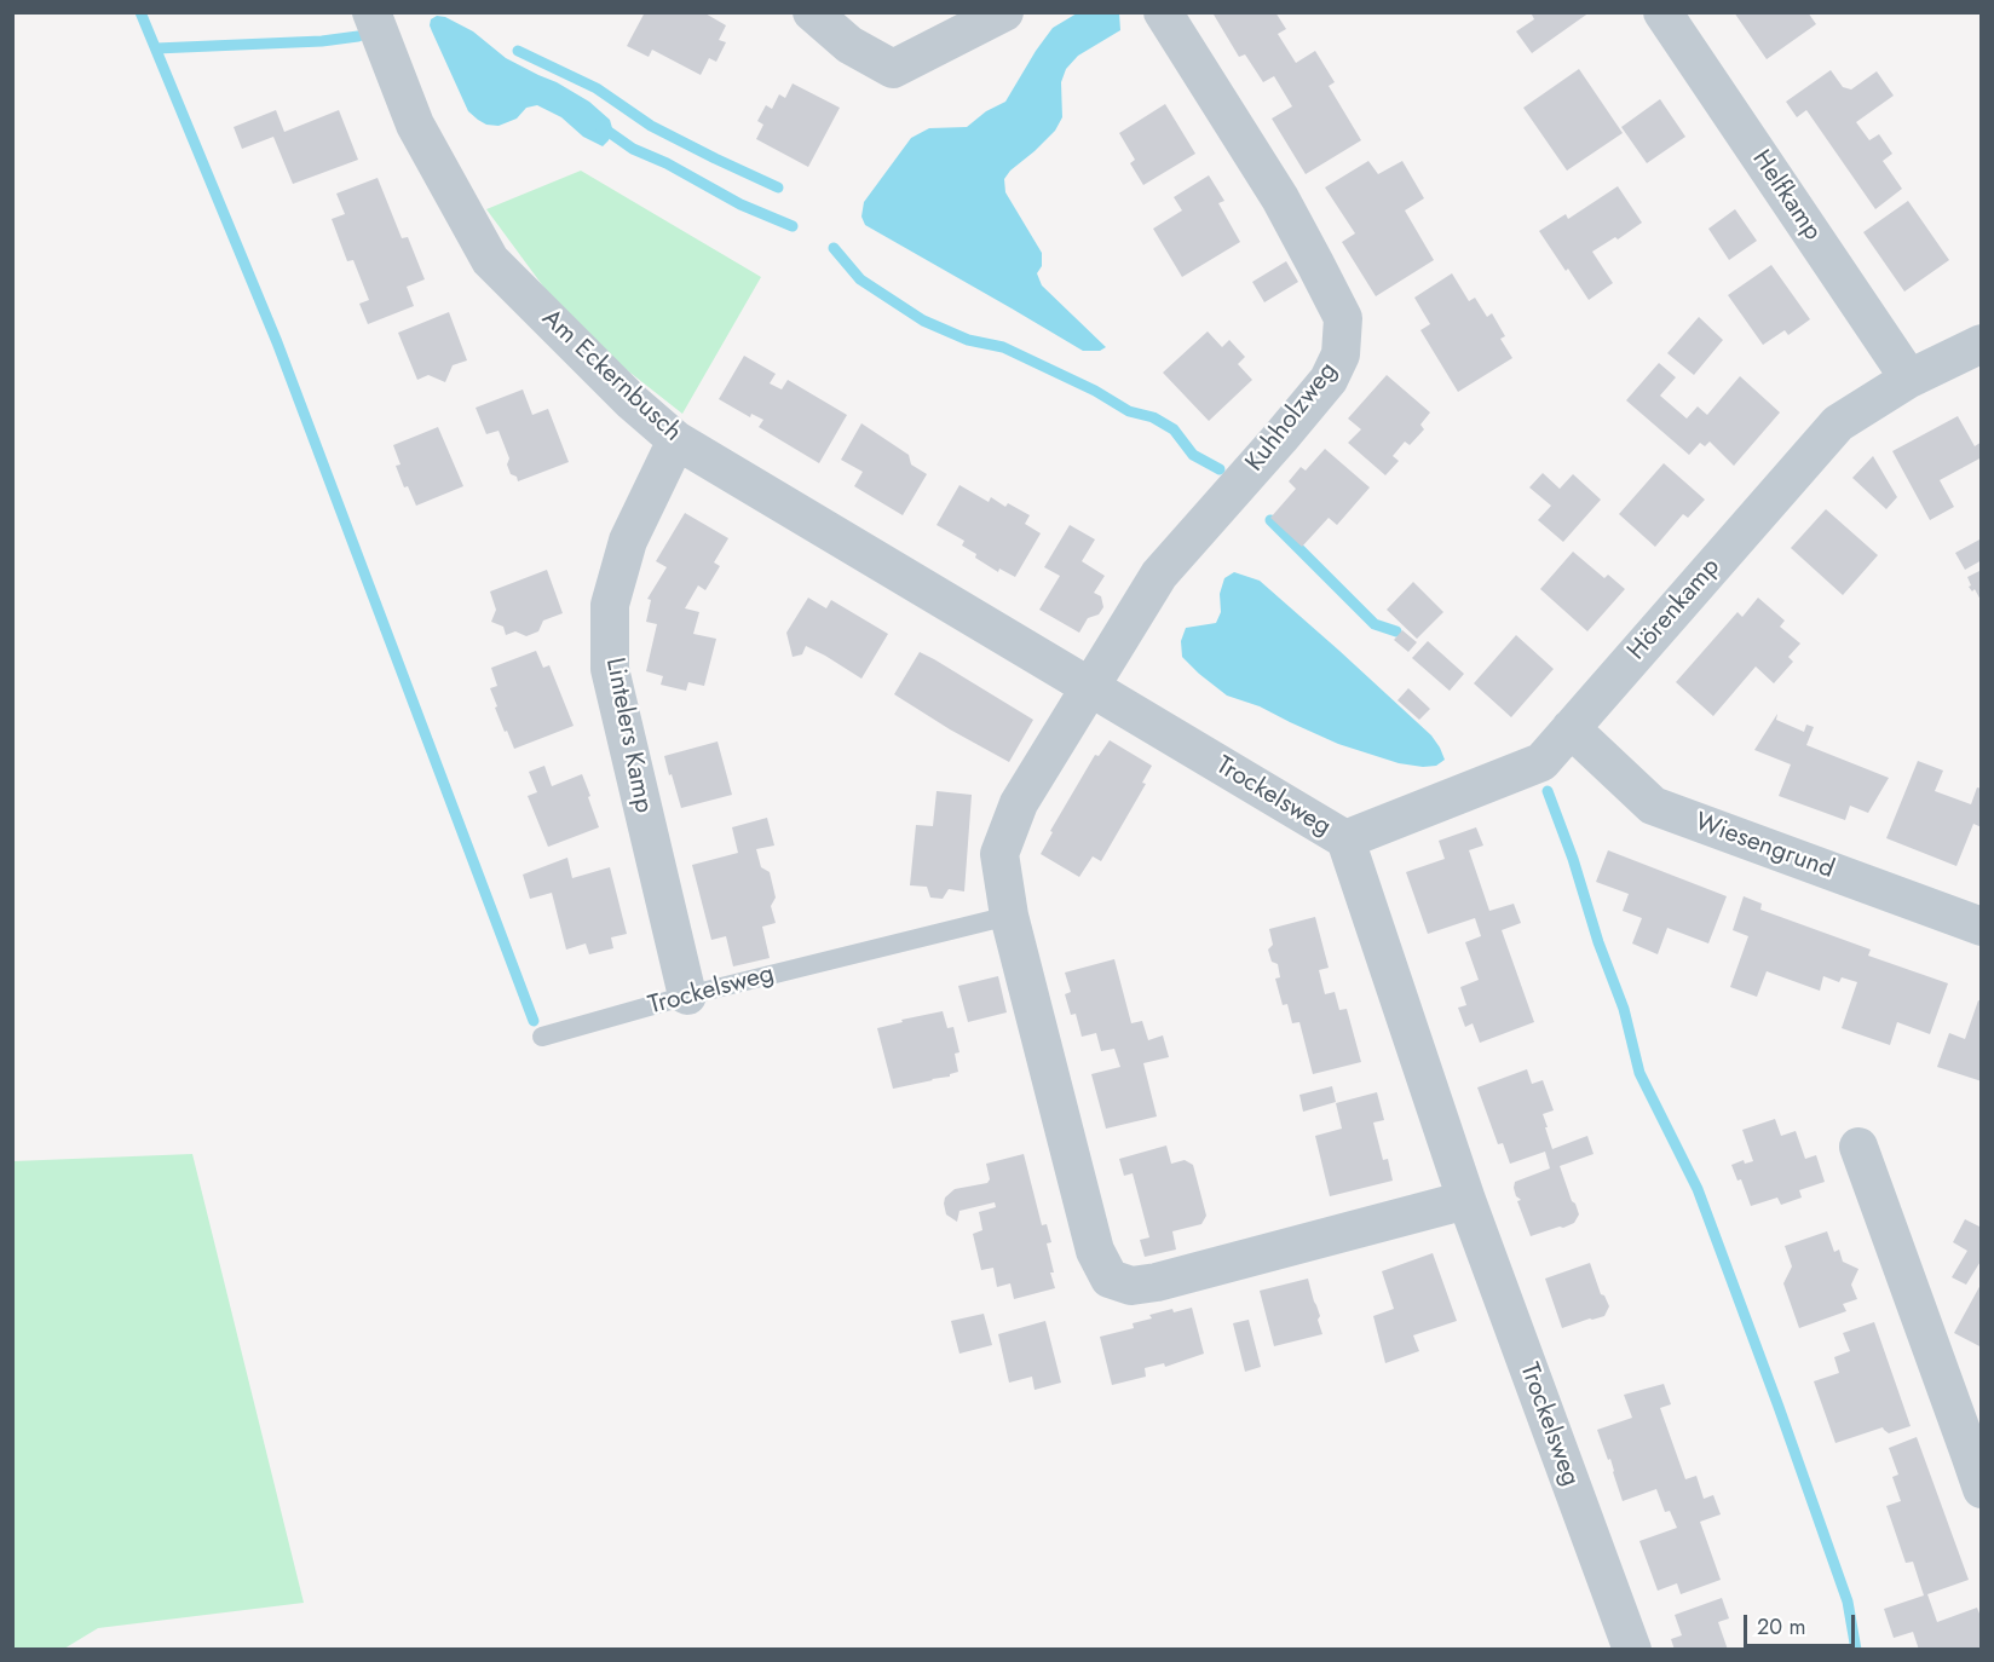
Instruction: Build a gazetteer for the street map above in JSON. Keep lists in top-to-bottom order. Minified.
{"streets":{"street":["Helfkamp","Am Eckernbusch","Kuhholzweg","Hörenkamp","Lintelers Kamp","Trockelsweg","Wiesengrund"]},"crossings":[["Helfkamp","Hörenkamp"],["Am Eckernbusch","Kuhholzweg"],["Am Eckernbusch","Lintelers Kamp"],["Am Eckernbusch","Trockelsweg"],["Kuhholzweg","Trockelsweg"],["Hörenkamp","Trockelsweg"],["Hörenkamp","Wiesengrund"],["Lintelers Kamp","Trockelsweg"]],"scale_bar":"20 m"}
